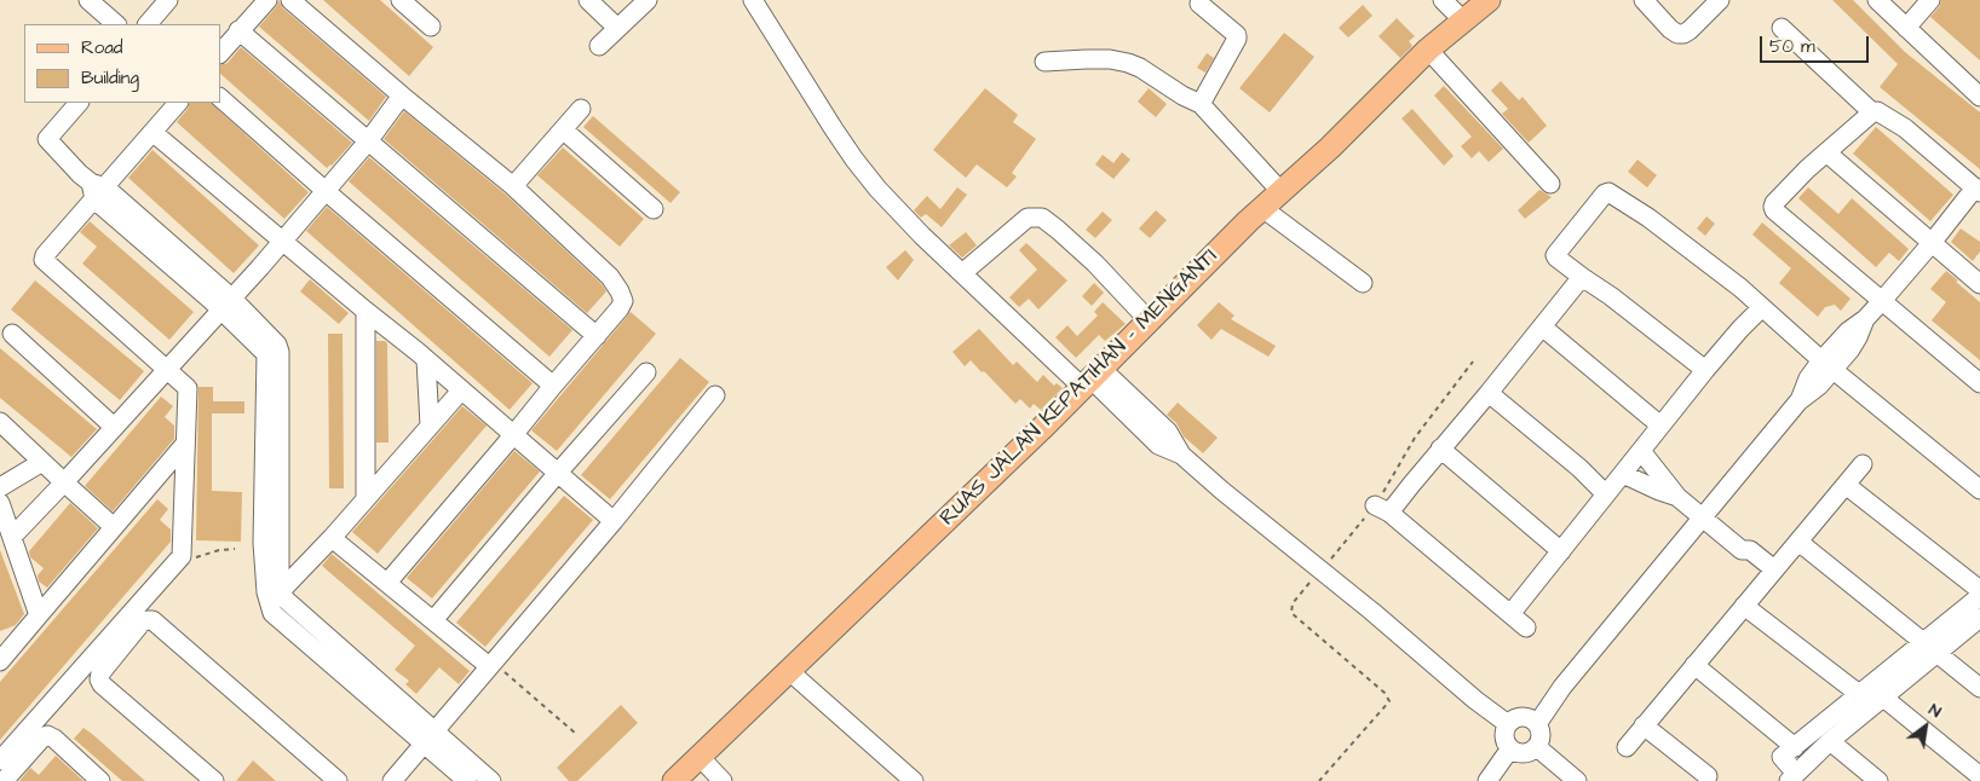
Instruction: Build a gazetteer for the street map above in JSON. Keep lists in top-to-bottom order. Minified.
{"streets":{"main road":["RUAS JALAN KEPATIHAN - MENGANTI"]},"legend":["Road","Building"],"scale_bar":"50 m","north":"top right"}
